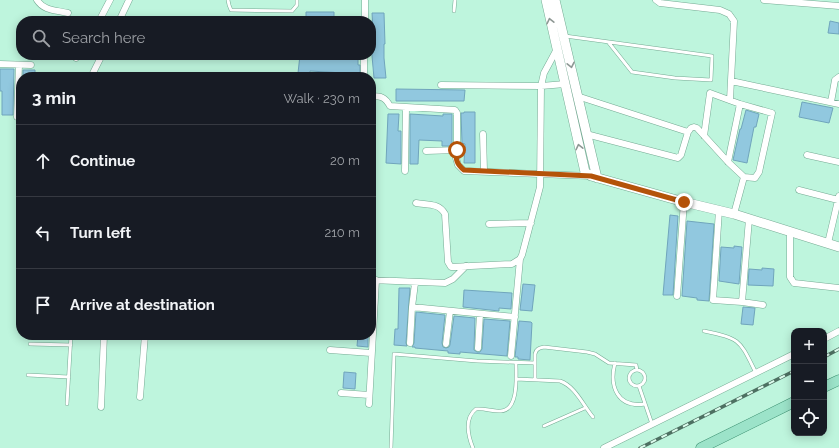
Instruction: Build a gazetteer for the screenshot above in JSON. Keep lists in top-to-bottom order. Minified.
{"page":{"search":"Search here","heading":["3 min","Walk · 230 m"],"list":[["Continue","20 m"],["Turn left","210 m"],"Arrive at destination"],"map_buttons":["+","−"]}}
